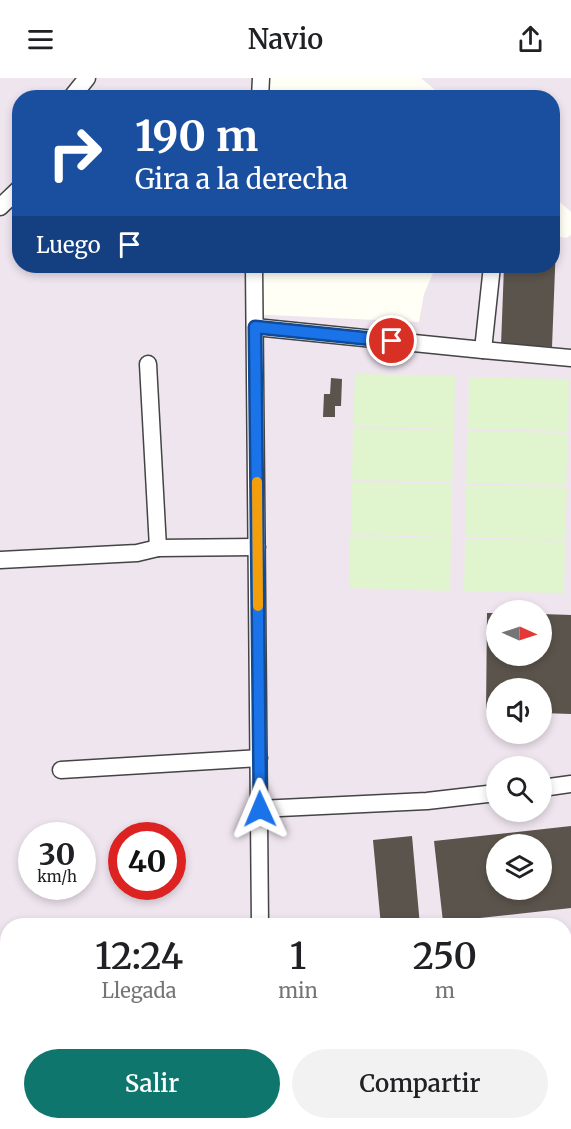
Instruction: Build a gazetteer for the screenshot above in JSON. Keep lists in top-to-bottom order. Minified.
{"north":"right","page":{"header":"Navio","turn":["190 m","Gira a la derecha"],"then":"Luego","speed":"30 km/h","limit":"40","eta":["12:24","Llegada","1","min","250","m"],"buttons":["Salir","Compartir"]}}
